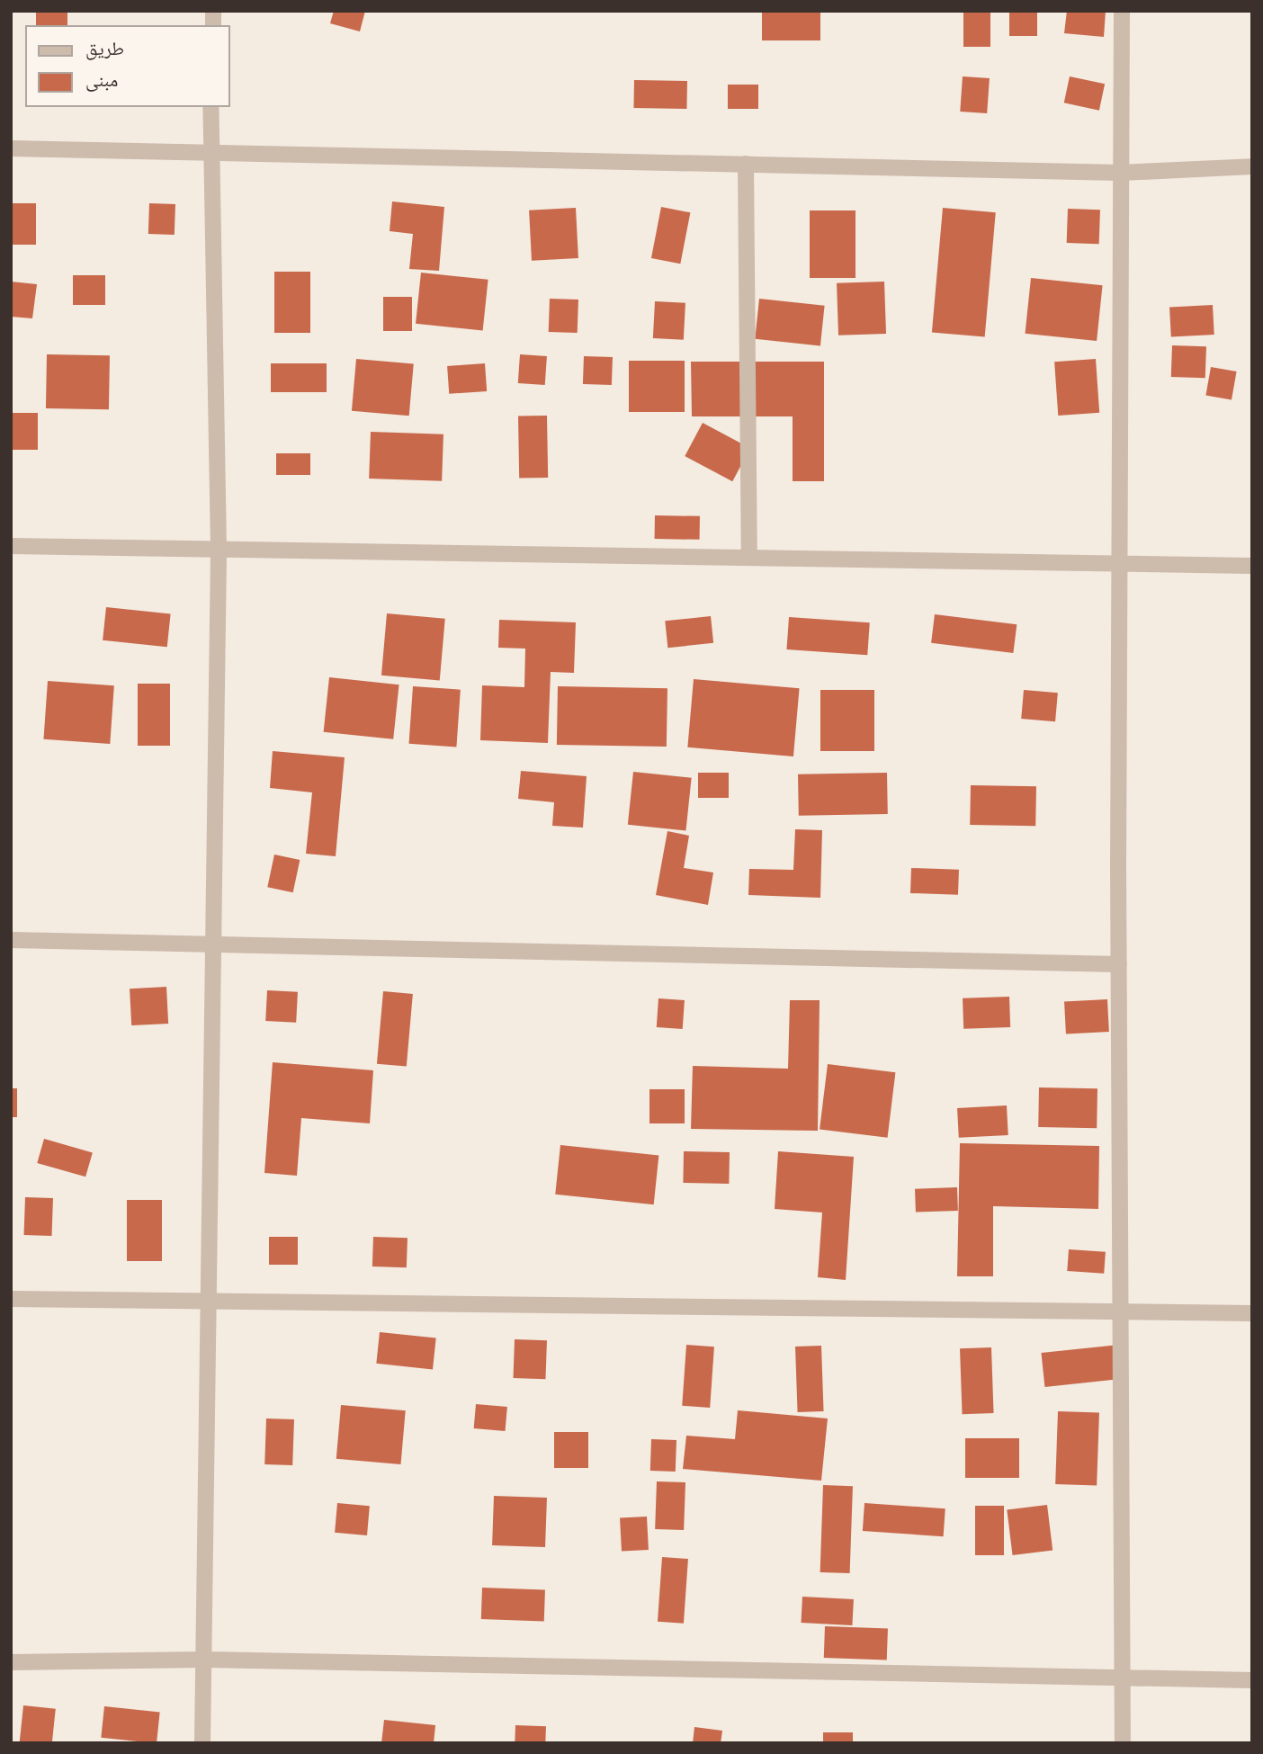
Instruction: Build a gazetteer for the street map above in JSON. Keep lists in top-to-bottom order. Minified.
{"legend":["طريق","مبنى"]}
